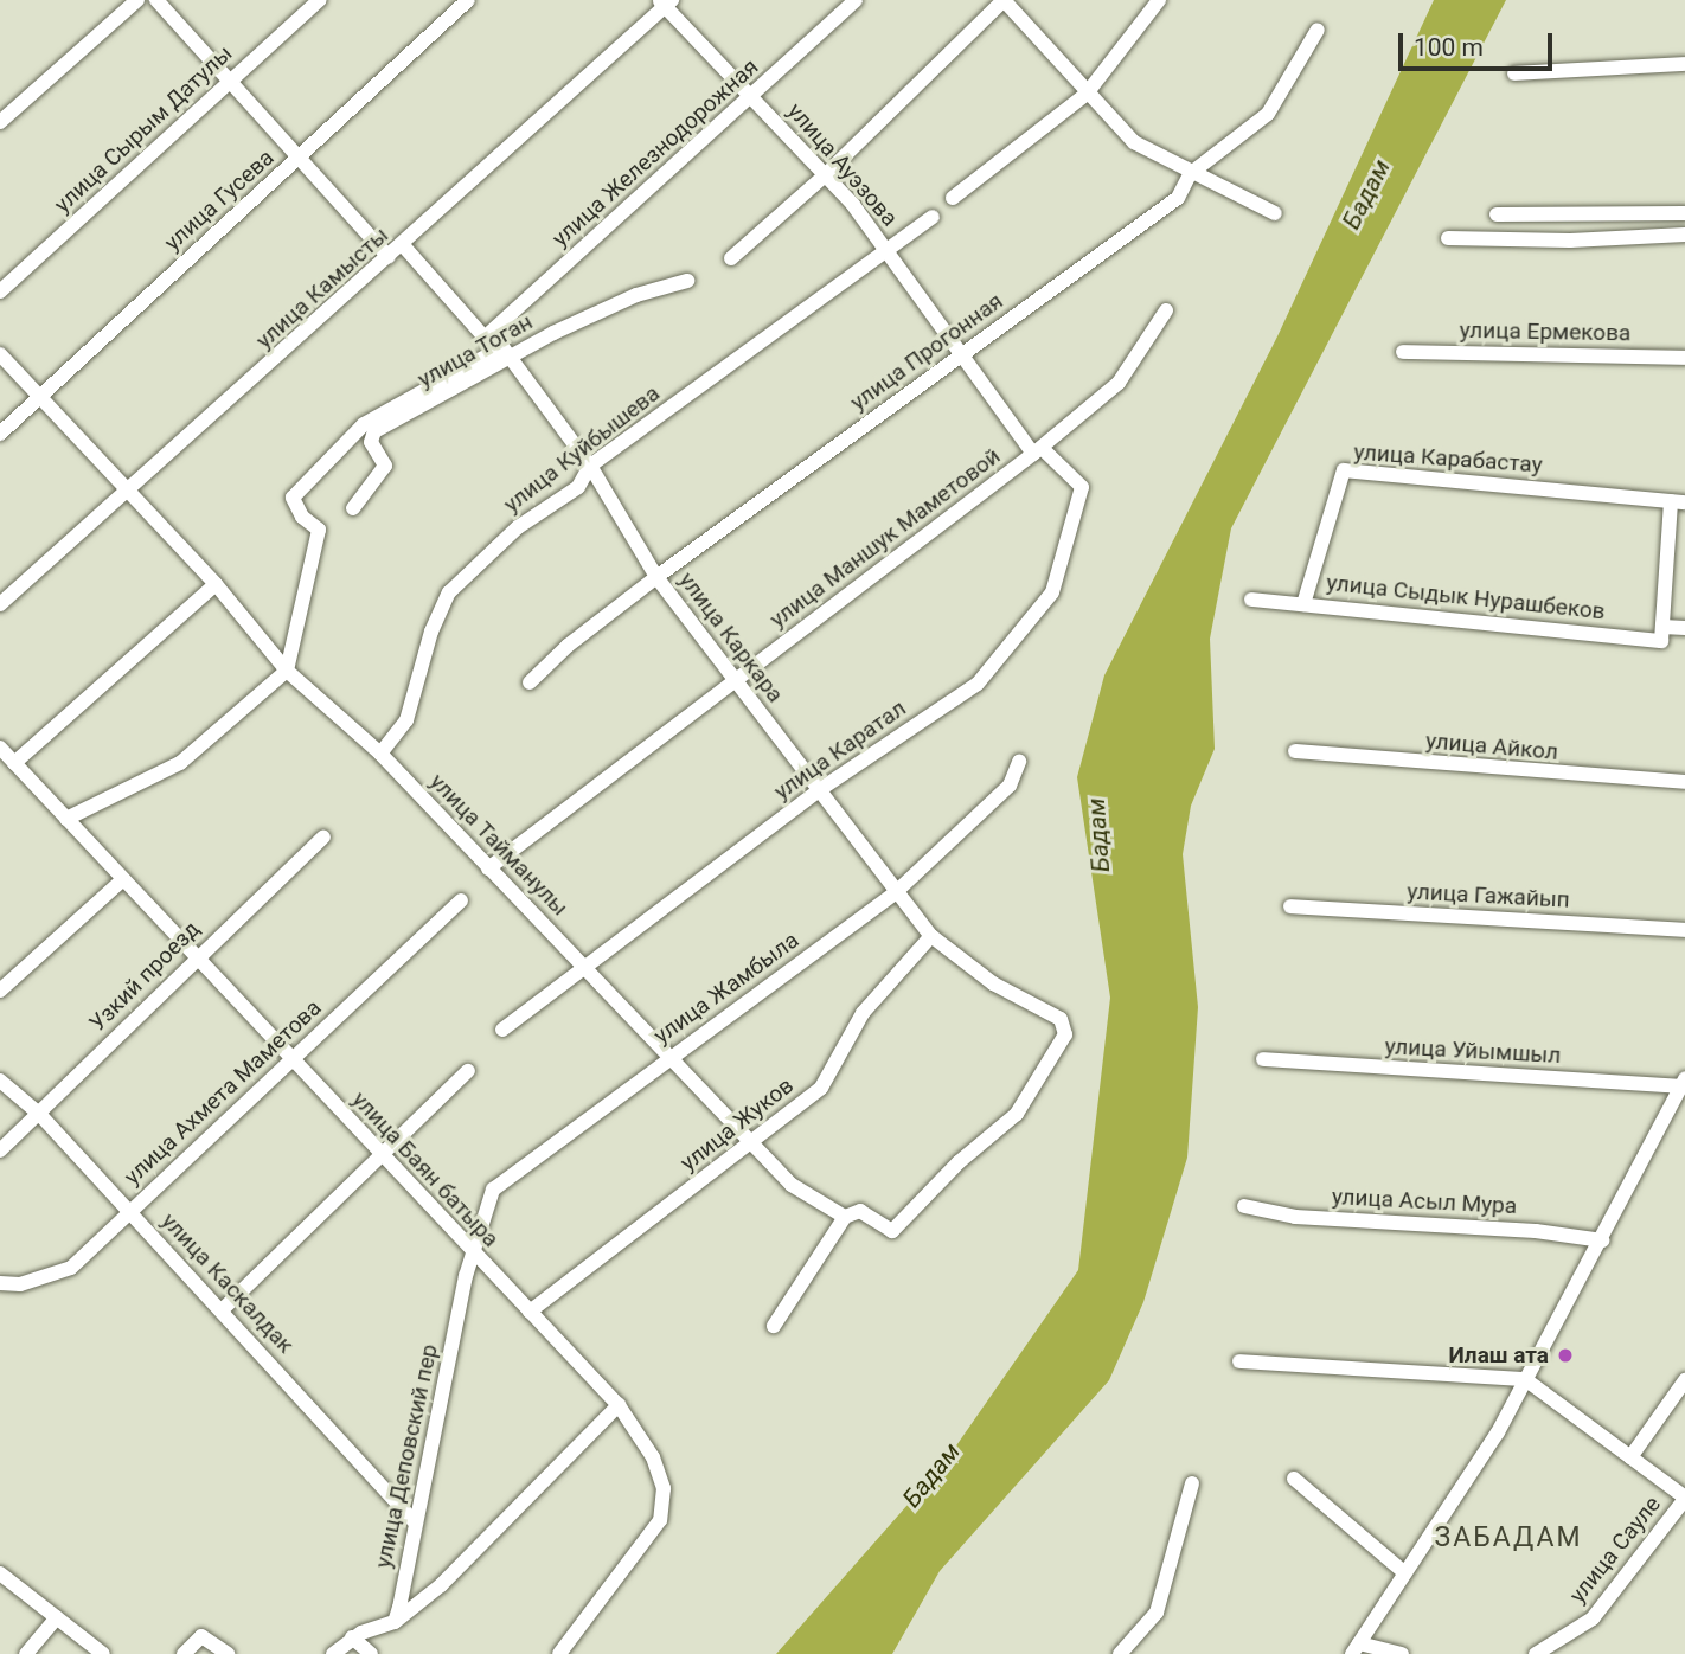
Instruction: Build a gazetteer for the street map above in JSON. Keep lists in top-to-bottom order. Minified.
{"streets":{"street":["улица Сырым Датулы","улица Железнодорожная","улица Ауэзова","улица Гусева","улица Камысты","улица Ермекова","улица Тоган","улица Прогонная","улица Куйбышева","улица Карабастау","улица Маншук Маметовой","улица Сыдык Нурашбеков","улица Каркара","улица Айкол","улица Каратал","улица Тайманулы","улица Гажайып","Узкий проезд","улица Жамбыла","улица Уйымшыл","улица Ахмета Маметова","улица Жуков","улица Баян батыра","улица Асыл Мура","улица Каскалдак","улица Деповский пер","улица Сауле"]},"crossings":[["улица Железнодорожная","улица Ауэзова"],["улица Железнодорожная","улица Каркара"],["улица Ауэзова","улица Камысты"],["улица Ауэзова","улица Прогонная"],["улица Ауэзова","улица Куйбышева"],["улица Ауэзова","улица Маншук Маметовой"],["улица Ауэзова","улица Каратал"],["улица Гусева","улица Тайманулы"],["улица Камысты","улица Каркара"],["улица Камысты","улица Тайманулы"],["улица Тоган","улица Каркара"],["улица Прогонная","улица Каркара"],["улица Куйбышева","улица Каркара"],["улица Куйбышева","улица Тайманулы"],["улица Карабастау","улица Сыдык Нурашбеков"],["улица Маншук Маметовой","улица Каркара"],["улица Маншук Маметовой","улица Каратал"],["улица Маншук Маметовой","улица Тайманулы"],["улица Каркара","улица Каратал"],["улица Каркара","улица Тайманулы"],["улица Каркара","улица Жамбыла"],["улица Каркара","улица Жуков"],["улица Каратал","улица Тайманулы"],["улица Тайманулы","улица Жамбыла"],["улица Тайманулы","улица Жуков"],["Узкий проезд","улица Баян батыра"],["Узкий проезд","улица Каскалдак"],["улица Жамбыла","улица Баян батыра"],["улица Жамбыла","улица Деповский пер"],["улица Ахмета Маметова","улица Баян батыра"],["улица Ахмета Маметова","улица Каскалдак"],["улица Жуков","улица Баян батыра"],["улица Баян батыра","улица Деповский пер"],["улица Каскалдак","улица Деповский пер"]],"districts":["ЗАБАДАМ"],"water":["Бадам"],"places":["Илаш ата"],"scale_bar":"100 m"}
